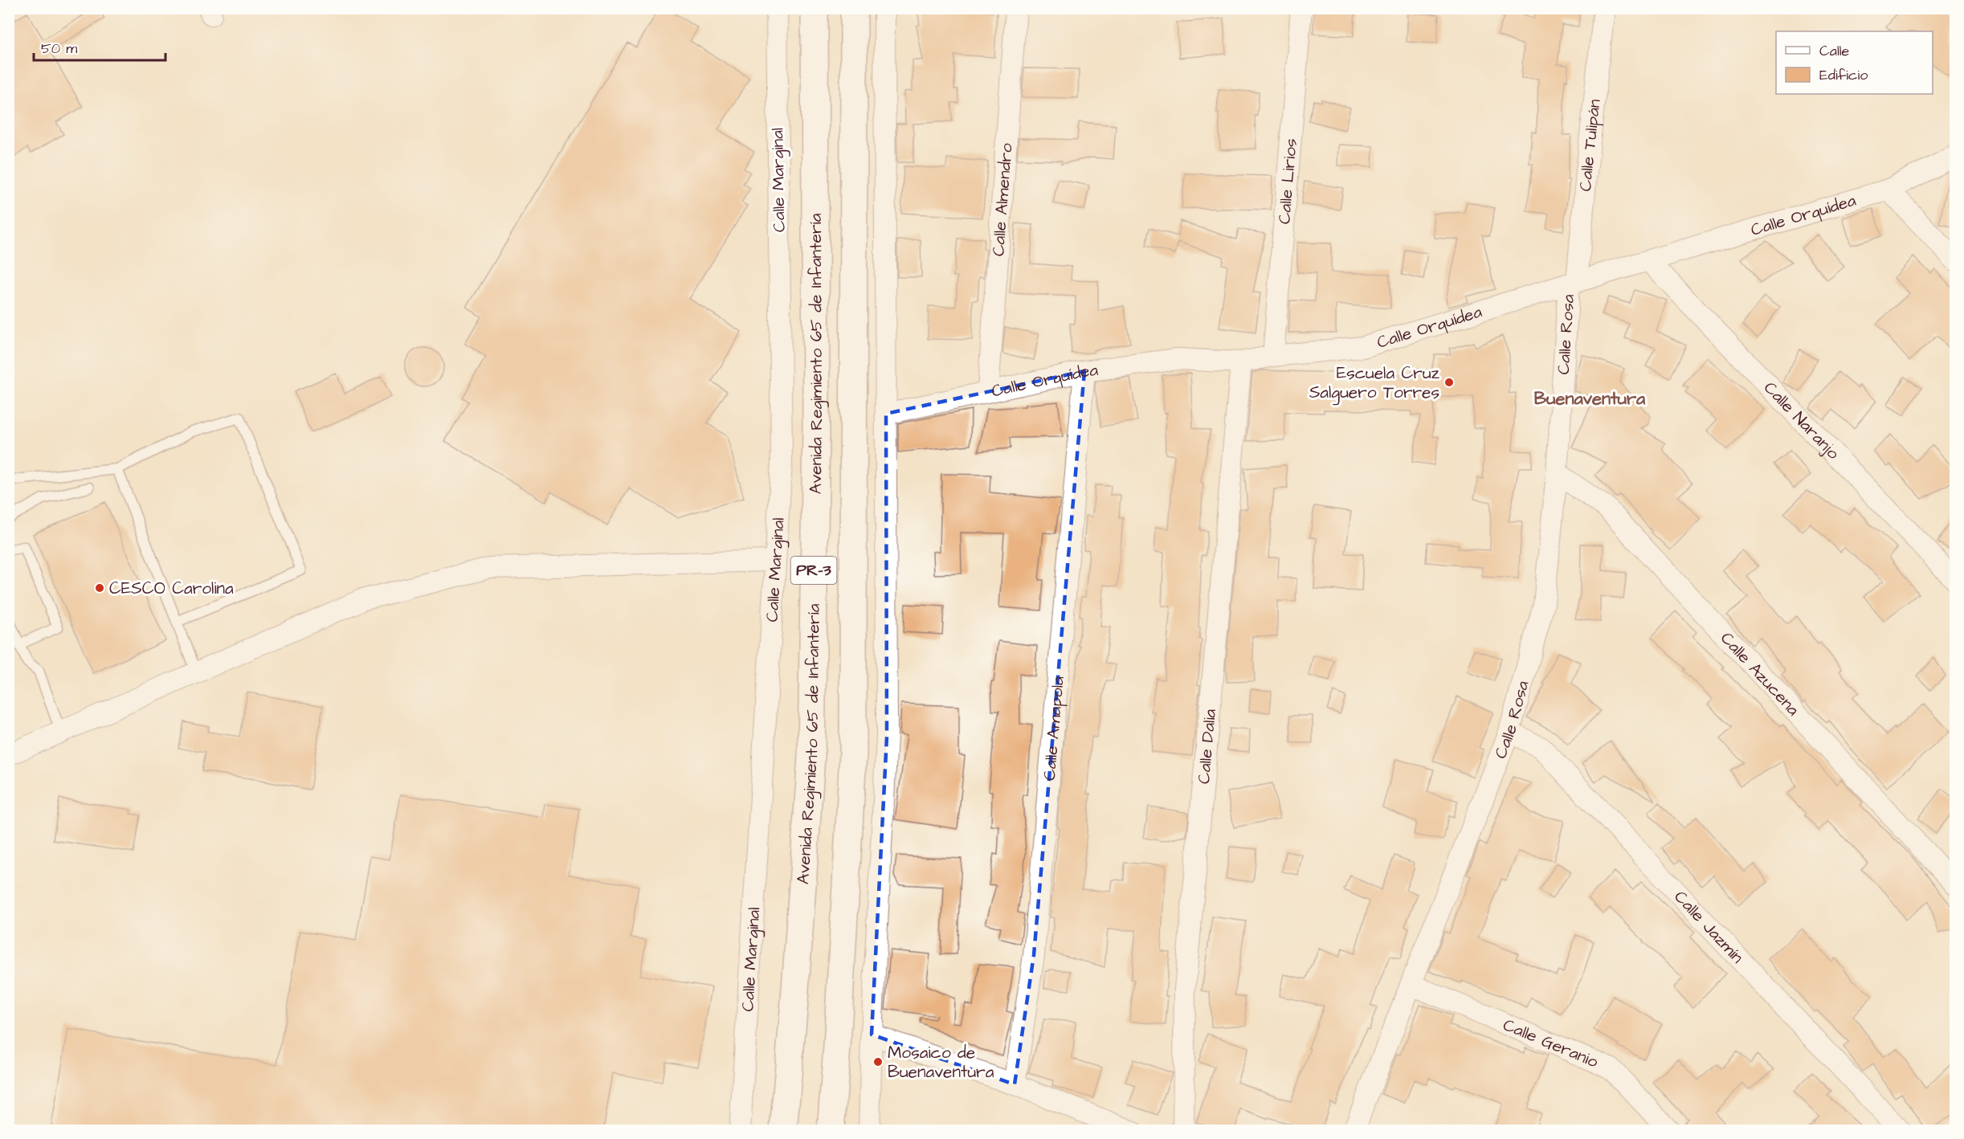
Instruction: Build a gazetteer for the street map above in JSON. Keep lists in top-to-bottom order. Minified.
{"streets":{"main road":["Avenida Regimiento 65 de Infantería","PR-3"],"street":["Calle Tulipán","Calle Marginal","Calle Lirios","Calle Almendro","Calle Orquídea","Calle Rosa","Calle Naranjo","Calle Azucena","Calle Amapola","Calle Dalia","Calle Jazmín","Calle Geranio"]},"crossings":[["Calle Tulipán","Calle Orquídea"],["Calle Tulipán","Calle Rosa"],["Calle Lirios","Calle Orquídea"],["Calle Almendro","Calle Orquídea"],["Calle Orquídea","Calle Rosa"],["Calle Orquídea","Calle Naranjo"],["Calle Orquídea","Calle Amapola"],["Calle Orquídea","Calle Dalia"],["Calle Rosa","Calle Azucena"],["Calle Rosa","Calle Jazmín"],["Calle Rosa","Calle Geranio"]],"districts":["Buenaventura"],"places":["Escuela Cruz Salguero Torres","CESCO Carolina","Mosaico de Buenaventura"],"legend":["Calle","Edificio"],"scale_bar":"50 m"}
